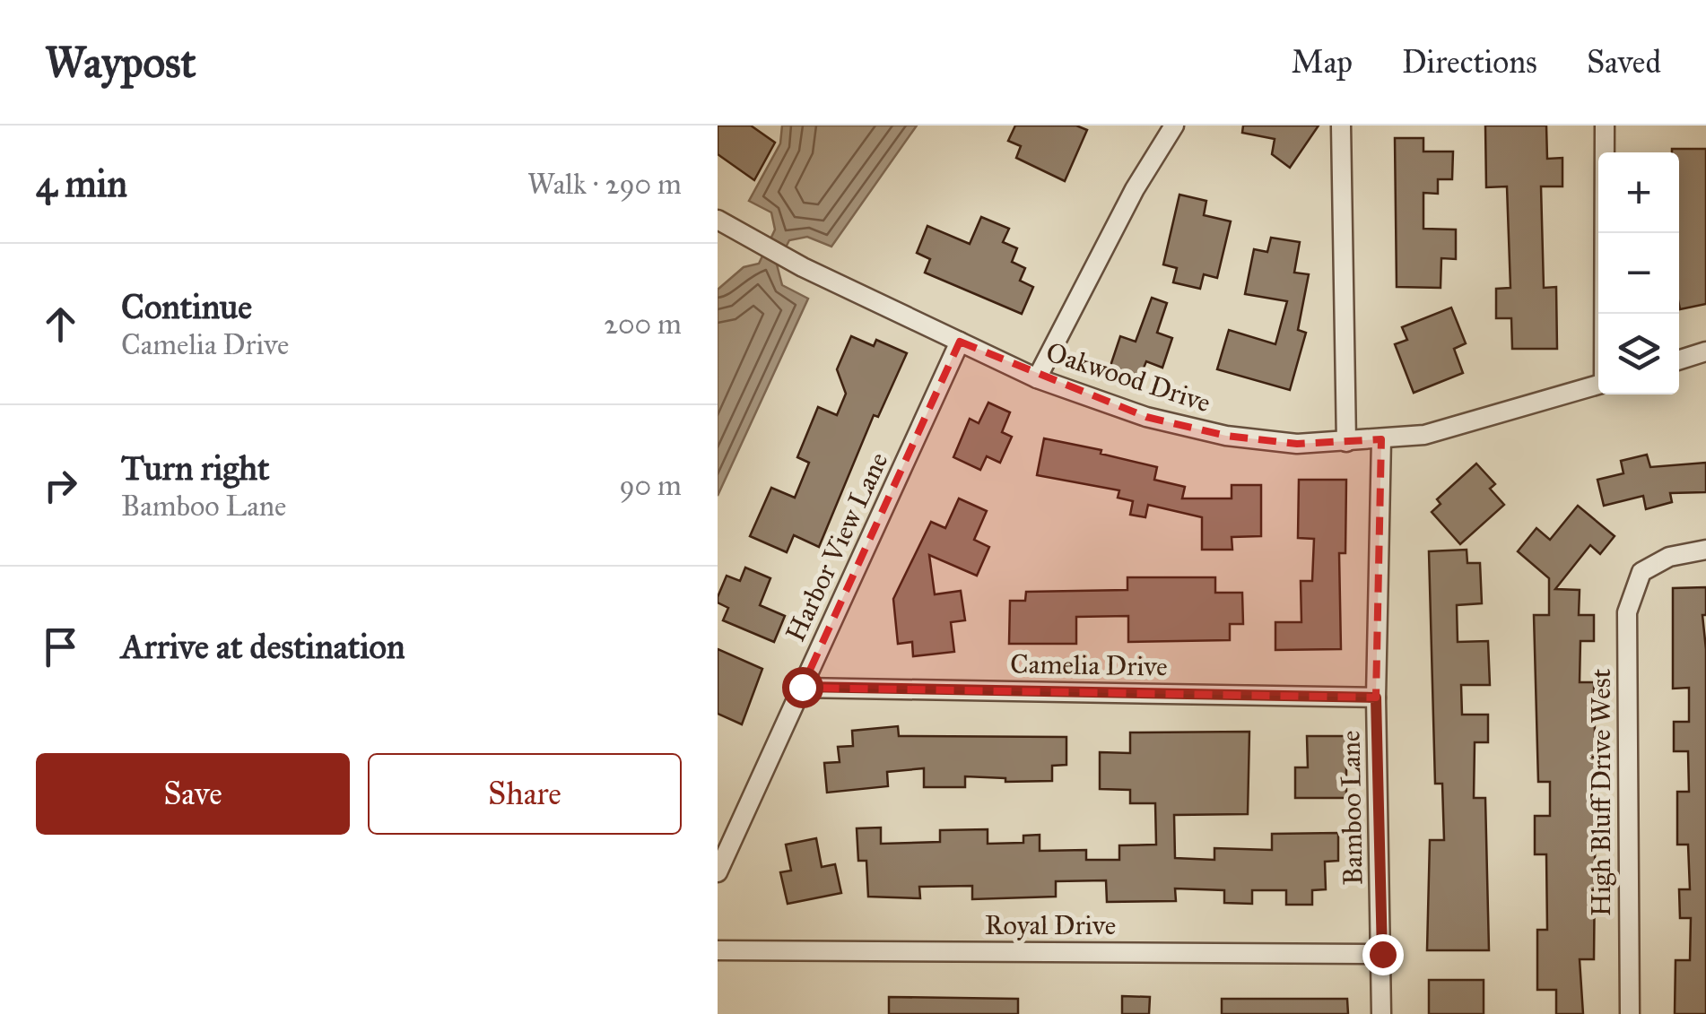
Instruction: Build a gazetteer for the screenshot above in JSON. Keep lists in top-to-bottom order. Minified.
{"streets":{"street":["Oakwood Drive","Harbor View Lane","Camelia Drive","High Bluff Drive West","Bamboo Lane","Royal Drive"]},"crossings":[["Oakwood Drive","Harbor View Lane"],["Oakwood Drive","Bamboo Lane"],["Harbor View Lane","Camelia Drive"],["Camelia Drive","Bamboo Lane"],["Bamboo Lane","Royal Drive"]],"page":{"header":"Waypost","nav":["Map","Directions","Saved"],"heading":["4 min","Walk · 290 m"],"map_buttons":["+","−"],"list":[["Continue","Camelia Drive","200 m"],["Turn right","Bamboo Lane","90 m"],"Arrive at destination"],"buttons":["Save","Share"]}}
